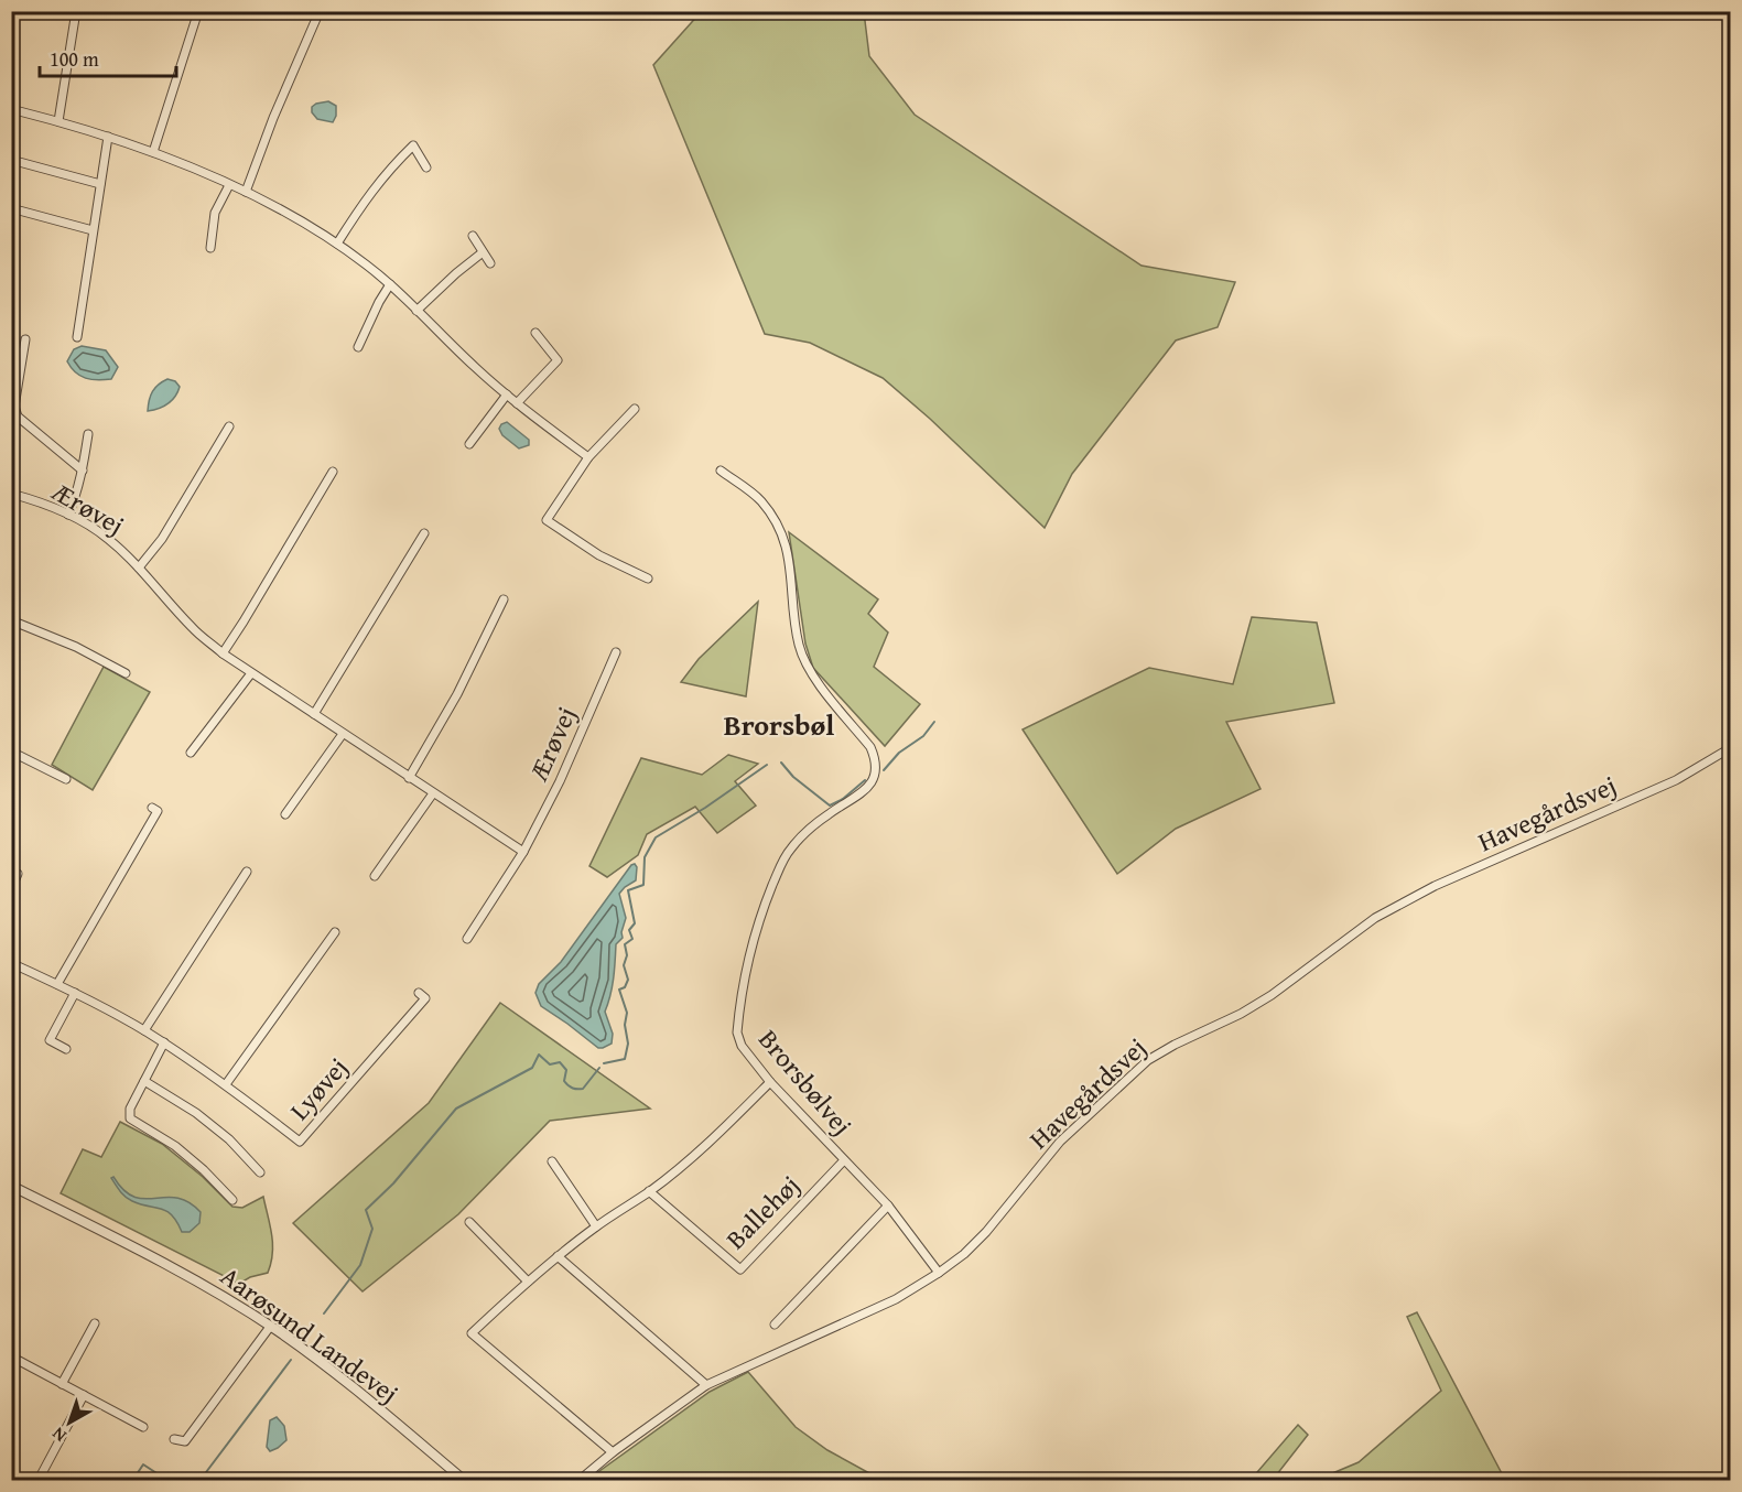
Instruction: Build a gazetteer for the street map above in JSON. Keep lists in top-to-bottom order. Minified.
{"streets":{"street":["Ærøvej","Havegårdsvej","Brorsbølvej","Lyøvej","Ballehøj","Aarøsund Landevej"]},"crossings":[["Havegårdsvej","Brorsbølvej"],["Brorsbølvej","Ballehøj"]],"districts":["Brorsbøl"],"scale_bar":"100 m","north":"bottom left"}
